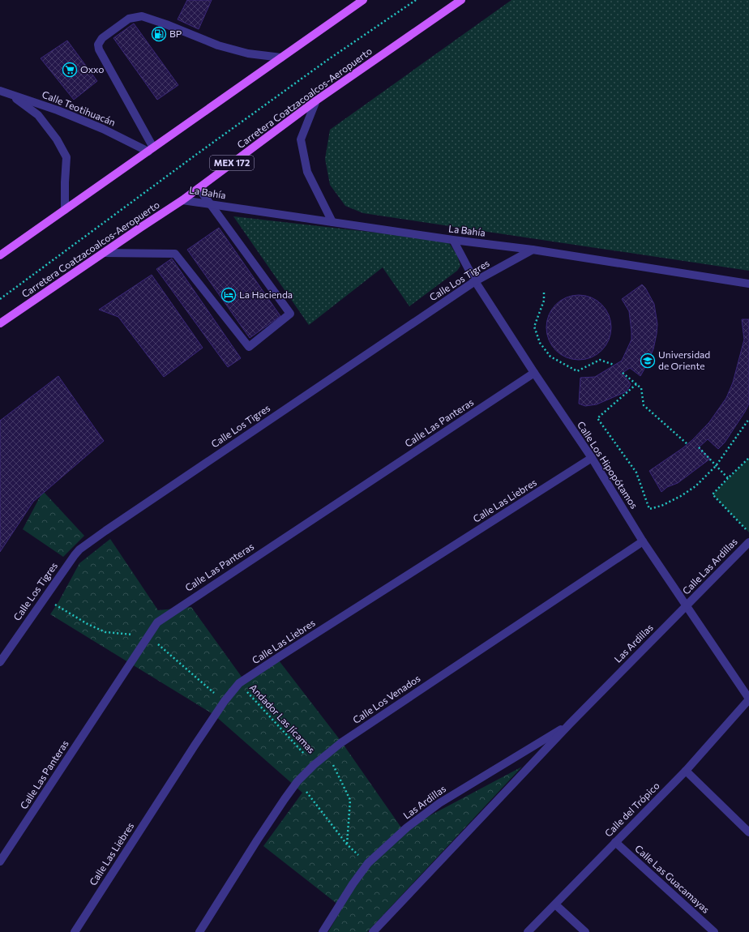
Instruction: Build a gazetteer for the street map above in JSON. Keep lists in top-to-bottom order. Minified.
{"streets":{"main road":["Carretera Coatzacoalcos-Aeropuerto","MEX 172"],"street":["Calle Teotihuacán","La Bahía","Calle Los Tigres","Calle Las Panteras","Calle Los Hipopótamos","Calle Las Liebres","Calle Las Ardillas","Las Ardillas","Calle Los Venados","Calle del Trópico","Calle Las Guacamayas"],"path":["Andador Las Jícamas"]},"crossings":[["Carretera Coatzacoalcos-Aeropuerto","La Bahía"],["La Bahía","Calle Los Tigres"],["La Bahía","Calle Los Hipopótamos"],["Calle Los Tigres","Calle Los Hipopótamos"],["Calle Las Panteras","Calle Los Hipopótamos"],["Calle Los Hipopótamos","Calle Las Liebres"],["Calle Los Hipopótamos","Calle Las Ardillas"],["Calle Los Hipopótamos","Las Ardillas"],["Calle Los Hipopótamos","Calle Los Venados"],["Calle Los Hipopótamos","Calle del Trópico"],["Calle Las Liebres","Andador Las Jícamas"],["Calle Las Ardillas","Las Ardillas"],["Calle Los Venados","Andador Las Jícamas"],["Calle del Trópico","Calle Las Guacamayas"]],"places":{"fuel station":["BP"],"supermarket":["Oxxo"],"hotel":["La Hacienda"],"school or university":["Universidad de Oriente"]}}
